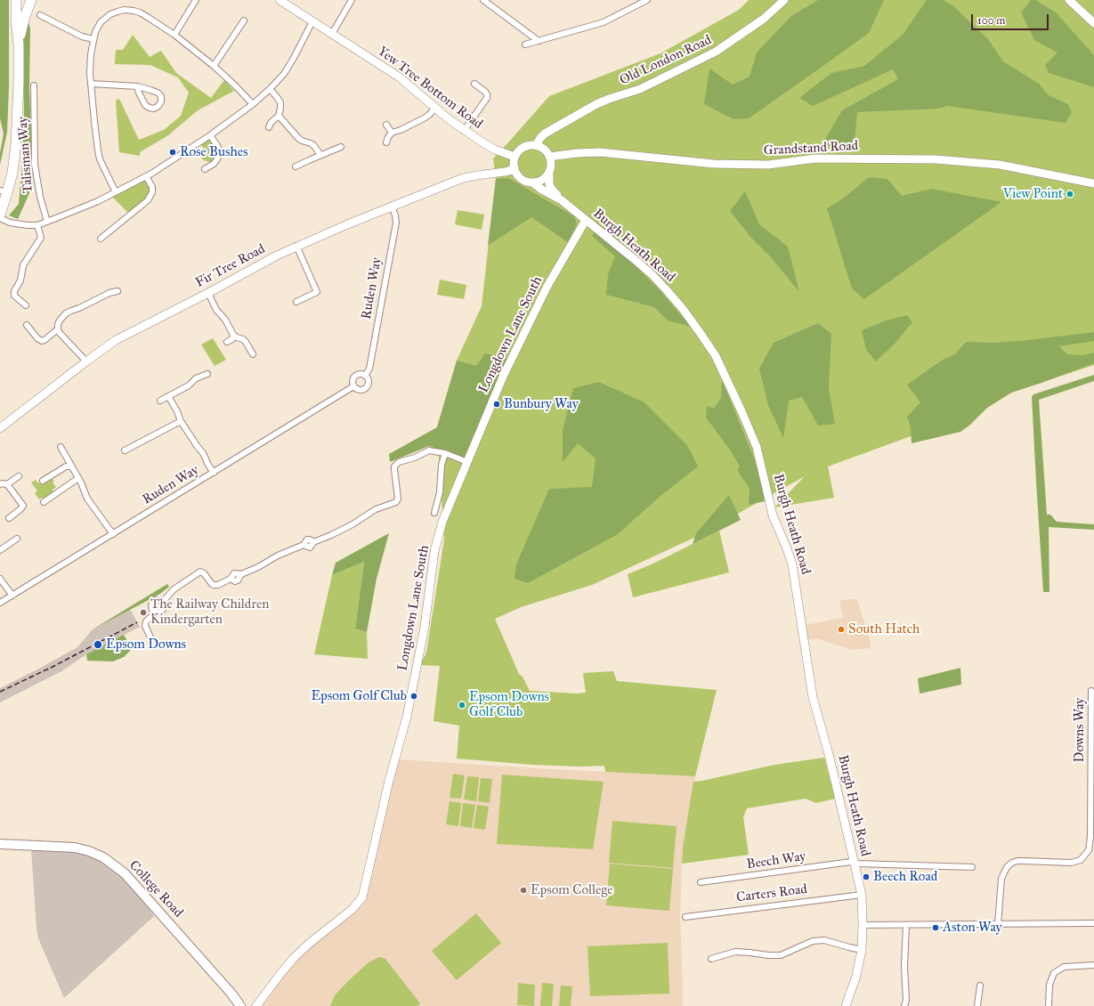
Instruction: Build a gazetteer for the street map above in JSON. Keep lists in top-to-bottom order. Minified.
{"streets":{"main road":["Old London Road","Yew Tree Bottom Road","Grandstand Road","Burgh Heath Road","Fir Tree Road","Longdown Lane South","College Road"],"street":["Talisman Way","Ruden Way","Downs Way","Beech Way","Carters Road"]},"crossings":[["Old London Road","Yew Tree Bottom Road"],["Old London Road","Grandstand Road"],["Old London Road","Burgh Heath Road"],["Old London Road","Fir Tree Road"],["Yew Tree Bottom Road","Grandstand Road"],["Yew Tree Bottom Road","Burgh Heath Road"],["Yew Tree Bottom Road","Fir Tree Road"],["Grandstand Road","Burgh Heath Road"],["Grandstand Road","Fir Tree Road"],["Burgh Heath Road","Fir Tree Road"],["Burgh Heath Road","Longdown Lane South"],["Burgh Heath Road","Beech Way"],["Burgh Heath Road","Carters Road"],["Fir Tree Road","Ruden Way"]],"places":["Rose Bushes","View Point","Bunbury Way","The Railway Children Kindergarten","South Hatch","Epsom Downs","Epsom Golf Club","Epsom Downs Golf Club","Beech Road","Epsom College","Aston Way"],"scale_bar":"100 m"}
